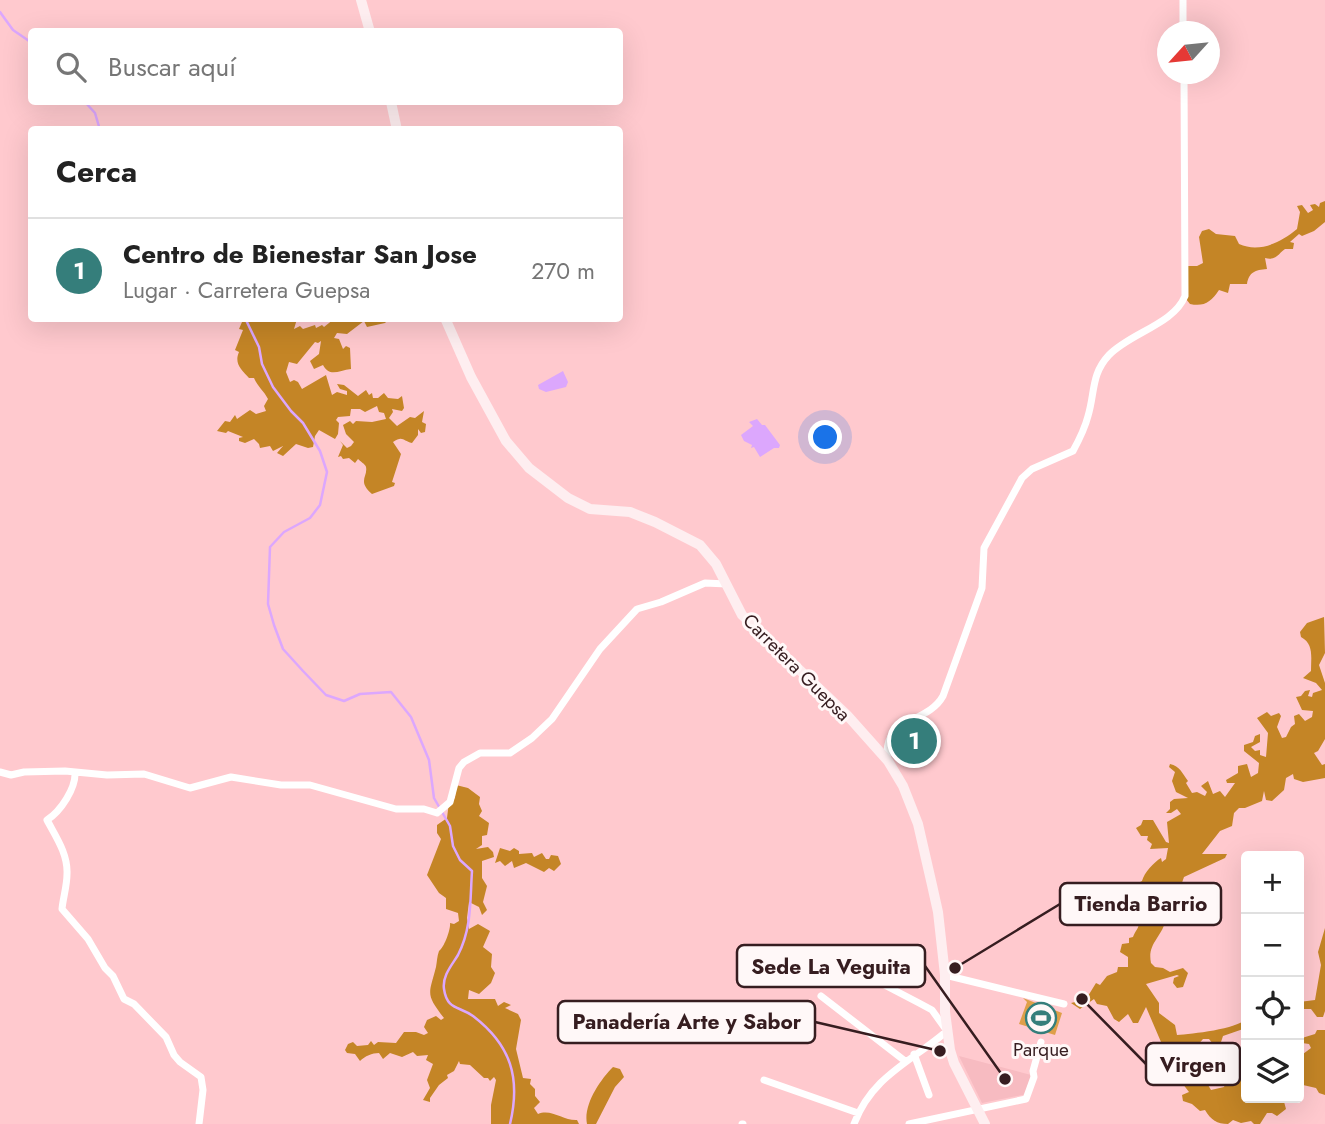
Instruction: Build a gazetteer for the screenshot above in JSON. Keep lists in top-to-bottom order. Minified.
{"streets":{"street":["Carretera Guepsa"]},"places":{"other":["Tienda Barrio","Virgen","Panadería Arte y Sabor","Sede La Veguita"],"sports":["Parque"]},"north":"bottom left","page":{"search":"Buscar aquí","heading":"Cerca","list":[{"mark":"1","name":"Centro de Bienestar San Jose","note":"Lugar · Carretera Guepsa","value":"270 m"}],"pins":"1","map_buttons":["+","−"]}}
